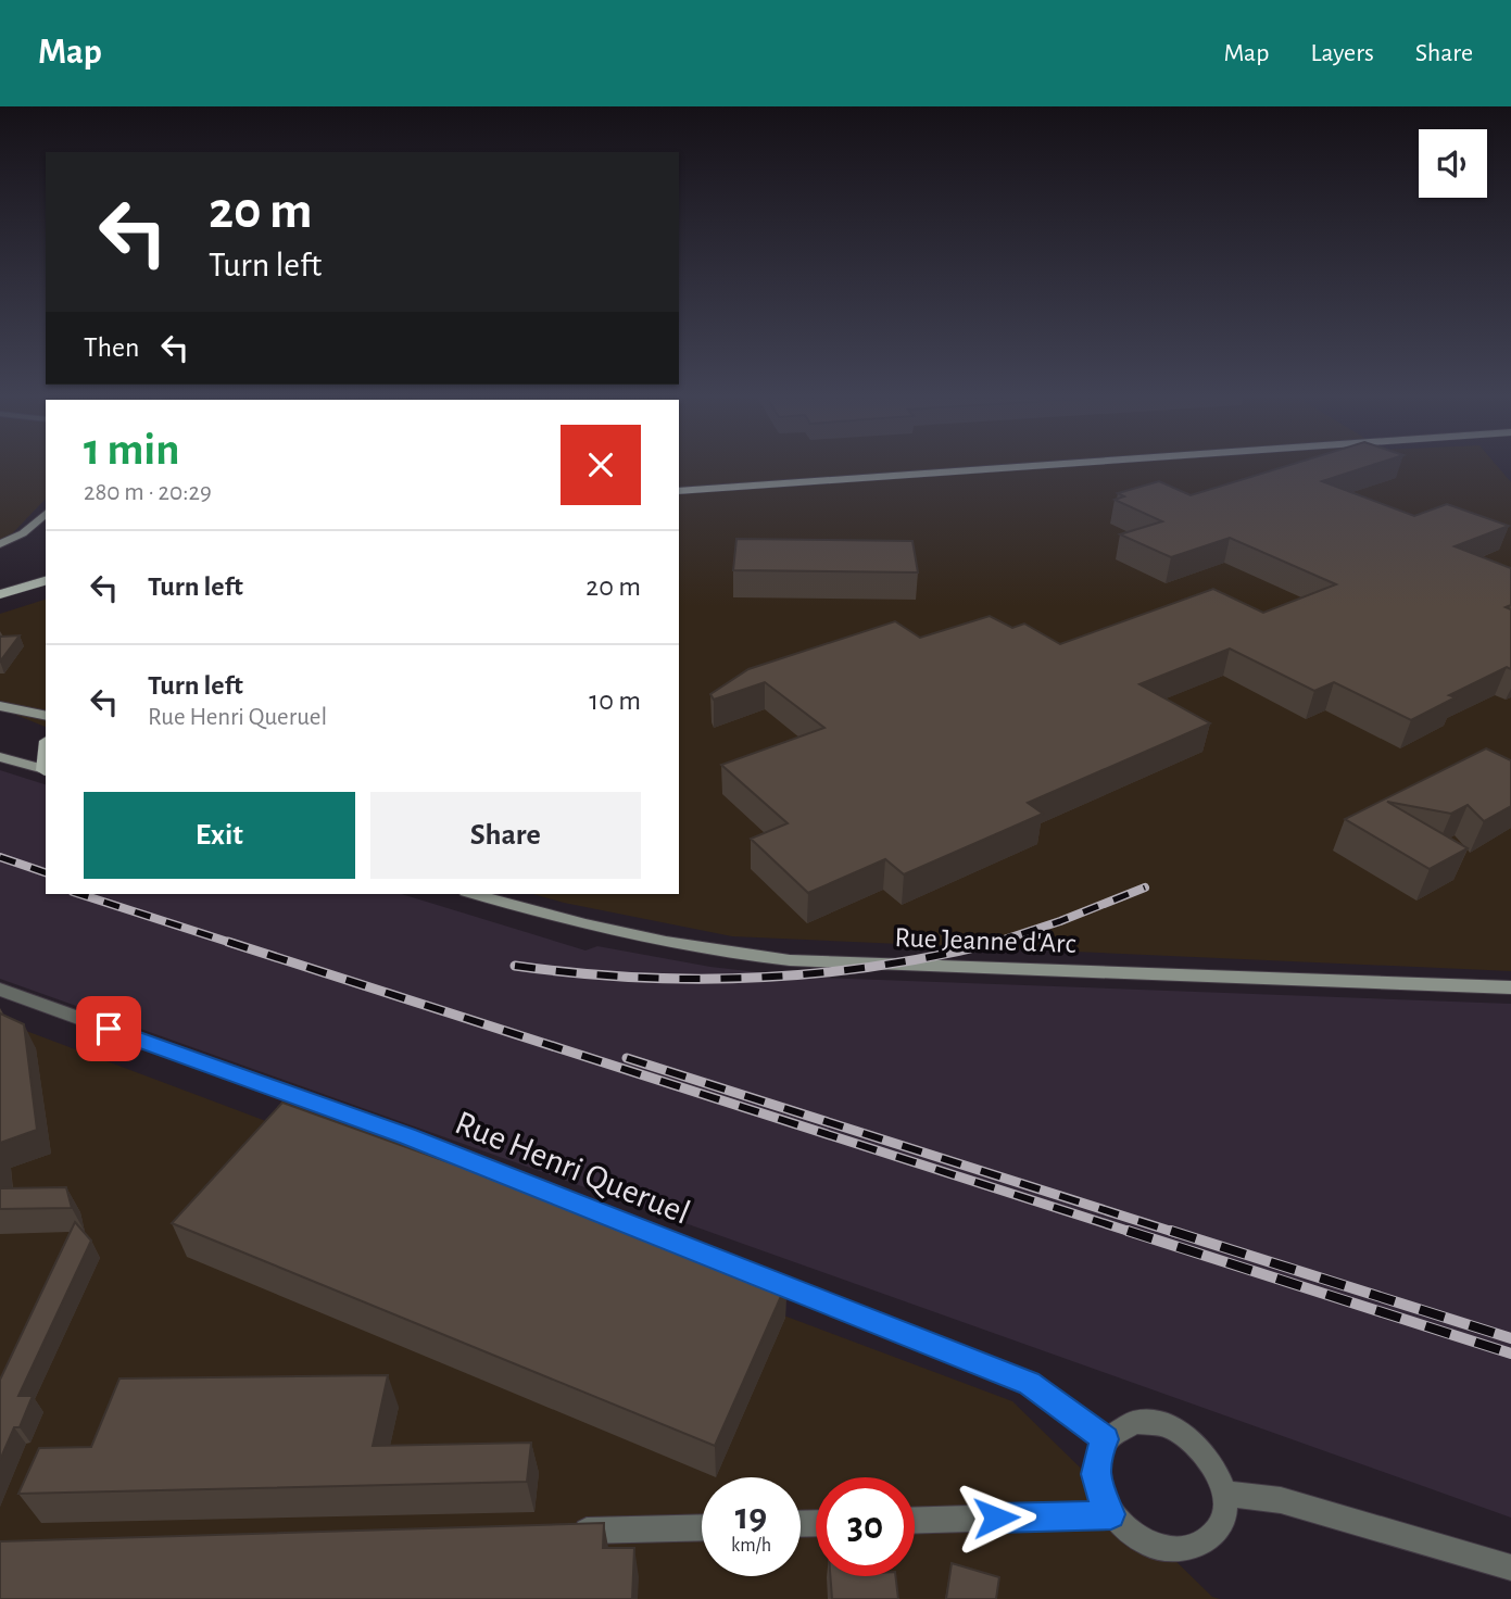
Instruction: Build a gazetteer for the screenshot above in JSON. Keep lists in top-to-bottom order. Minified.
{"streets":{"main road":["Rue Jeanne d'Arc"],"street":["Rue Henri Queruel"]},"page":{"header":"Map","nav":["Map","Layers","Share"],"turn":["20 m","Turn left"],"then":"Then","heading":["1 min","280 m · 20:29"],"list":[{"name":"Turn left","value":"20 m"},{"name":"Turn left","note":"Rue Henri Queruel","value":"10 m"}],"buttons":["Exit","Share"],"speed":"19 km/h","limit":"30"}}
